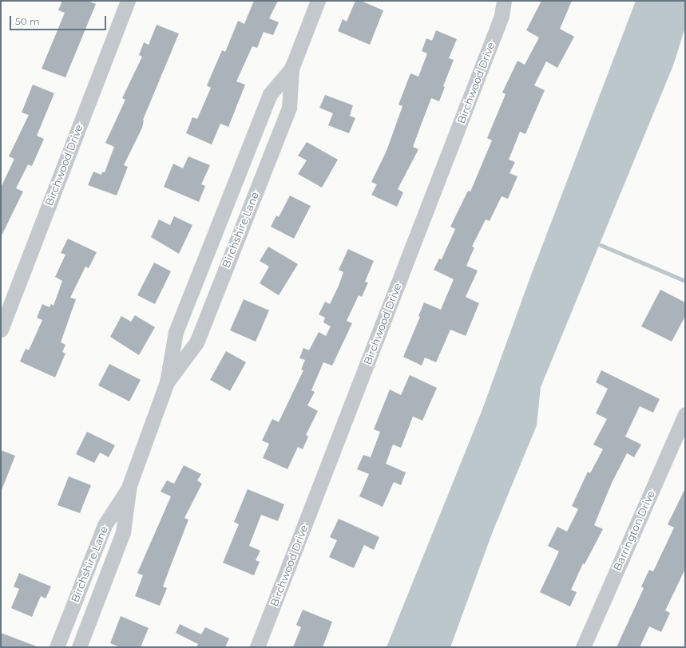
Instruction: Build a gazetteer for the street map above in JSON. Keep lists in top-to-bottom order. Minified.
{"streets":{"street":["Birchwood Drive","Birchshire Lane","Barrington Drive"]},"scale_bar":"50 m"}
